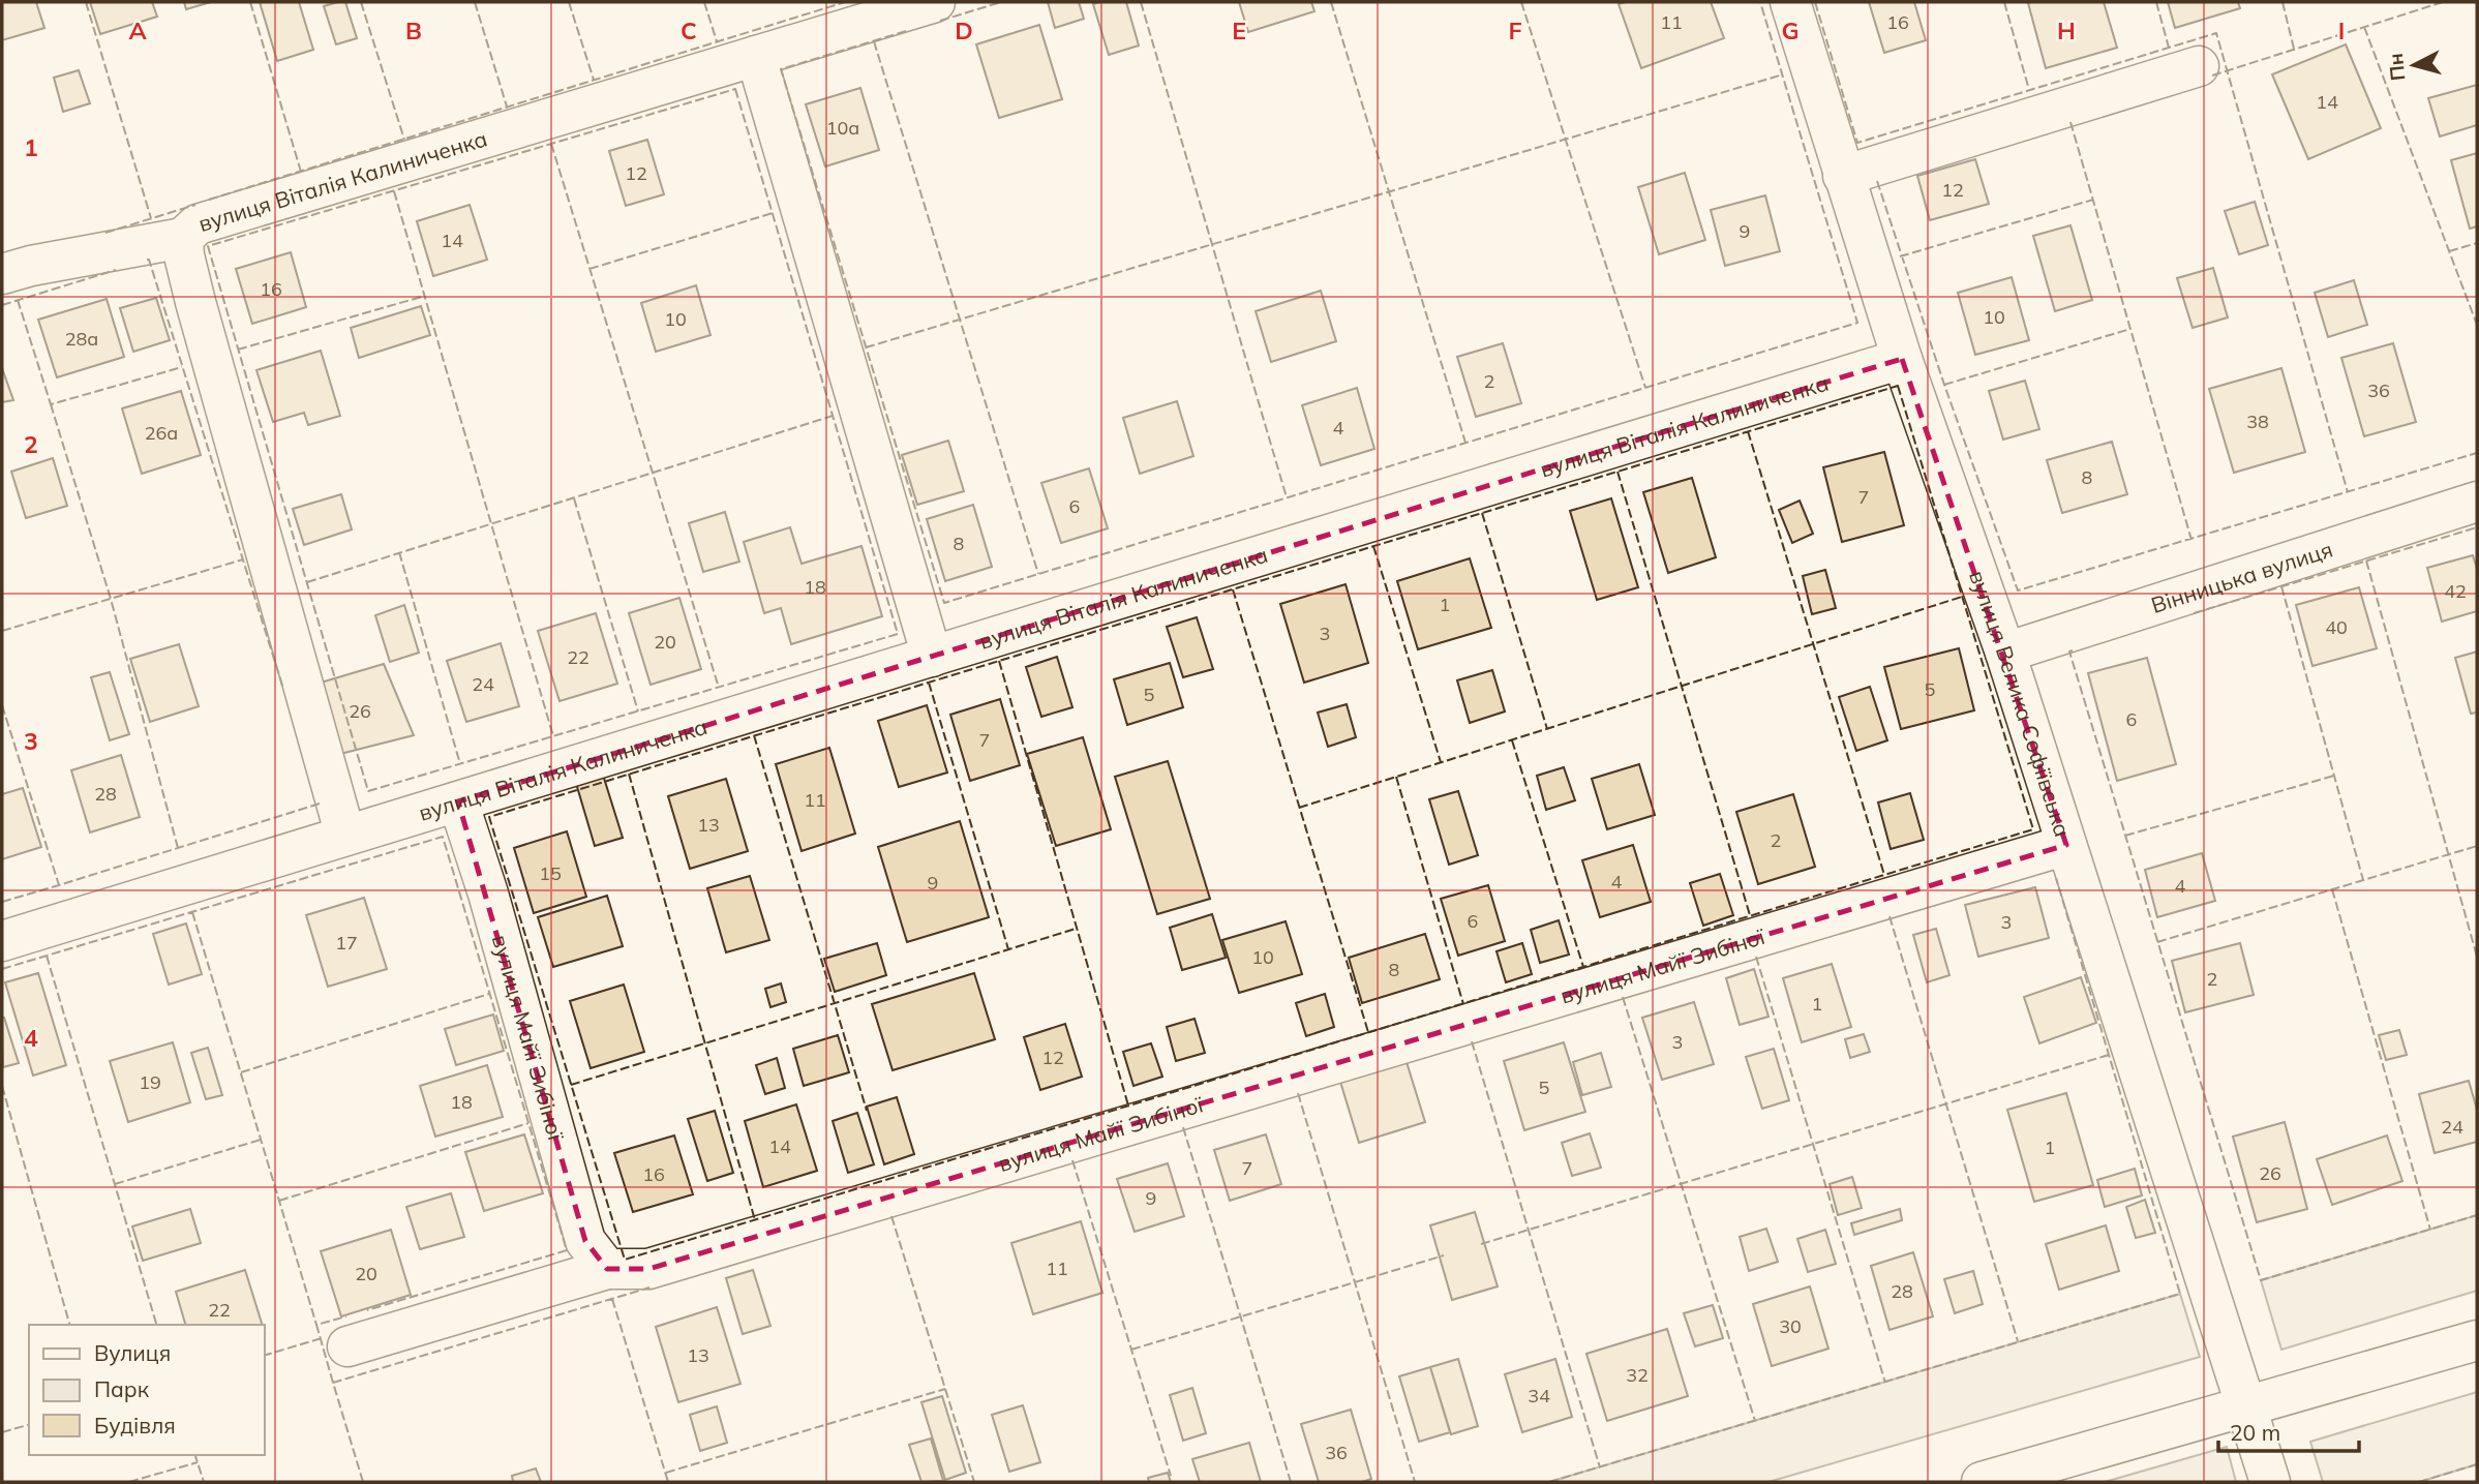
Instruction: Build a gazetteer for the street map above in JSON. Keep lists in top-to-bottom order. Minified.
{"streets":{"street":["вулиця Віталія Калиниченка","Вінницька вулиця","вулиця Велика Софіївська","вулиця Майї Зибіної"]},"crossings":[["вулиця Віталія Калиниченка","вулиця Велика Софіївська"],["вулиця Віталія Калиниченка","вулиця Майї Зибіної"],["Вінницька вулиця","вулиця Велика Софіївська"],["вулиця Велика Софіївська","вулиця Майї Зибіної"]],"house_numbers":["11","16","14","10а","12","12","9","14","16","10","10","28а","2","36","38","4","26а","8","7","6","8","18","42","1","40","3","20","22","24","5","5","26","6","7","28","11","13","2","15","4","9","4","6","3","17","10","8","2","1","3","12","19","5","18","24","14","1","7","26","16","9","11","20","28","22","30","13","32","34","36"],"legend":["Вулиця","Парк","Будівля"],"scale_bar":"20 m","north":"left","grid":{"columns":["A","B","C","D","E","F","G","H","I"],"rows":["1","2","3","4"]}}
